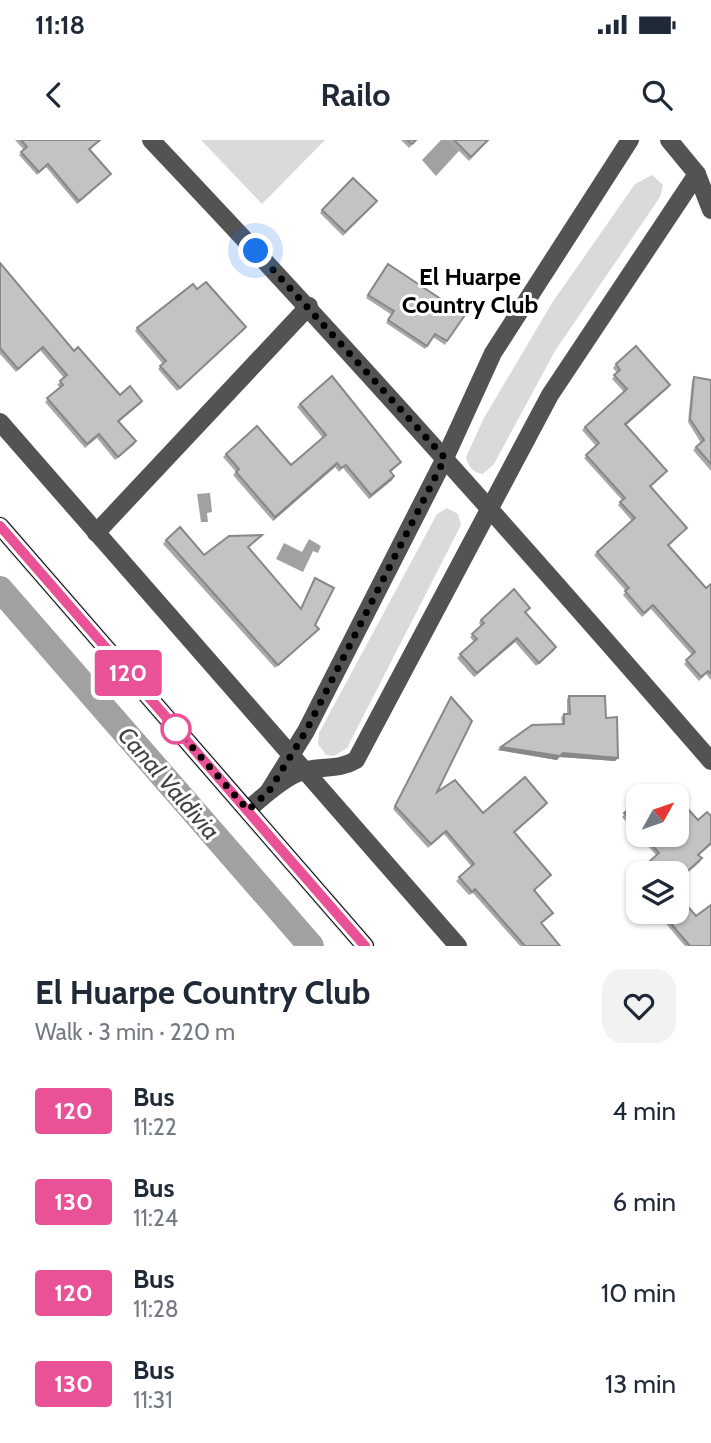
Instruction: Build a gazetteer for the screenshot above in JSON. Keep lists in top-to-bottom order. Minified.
{"districts":["El Huarpe Country Club"],"water":["Canal Valdivia"],"lines":["bus line 120"],"north":"top right","page":{"status":"11:18","header":"Railo","on_map":"120","heading":["El Huarpe Country Club","Walk · 3 min · 220 m"],"list":[{"mark":"120","name":"Bus","note":"11:22","value":"4 min"},{"mark":"130","name":"Bus","note":"11:24","value":"6 min"},{"mark":"120","name":"Bus","note":"11:28","value":"10 min"},{"mark":"130","name":"Bus","note":"11:31","value":"13 min"}]}}
